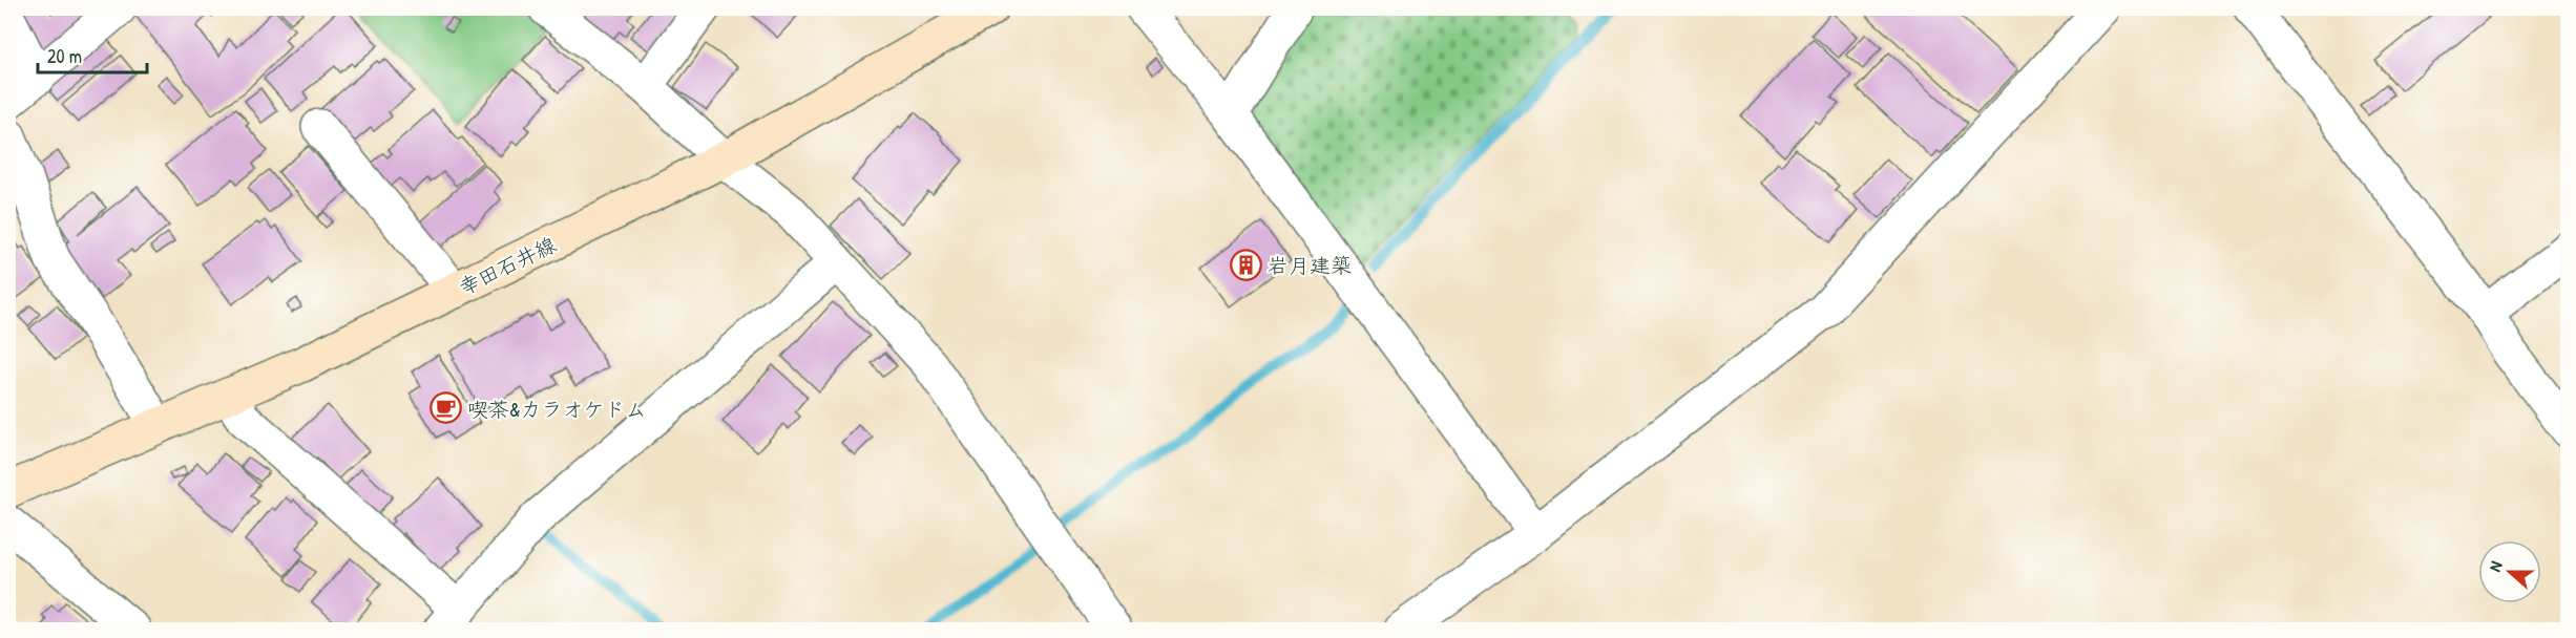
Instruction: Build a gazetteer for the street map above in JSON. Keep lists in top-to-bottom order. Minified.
{"streets":{"main road":["幸田石井線"]},"places":{"building":["岩月建築"],"cafe":["喫茶&カラオケドム"]},"scale_bar":"20 m","north":"left"}
